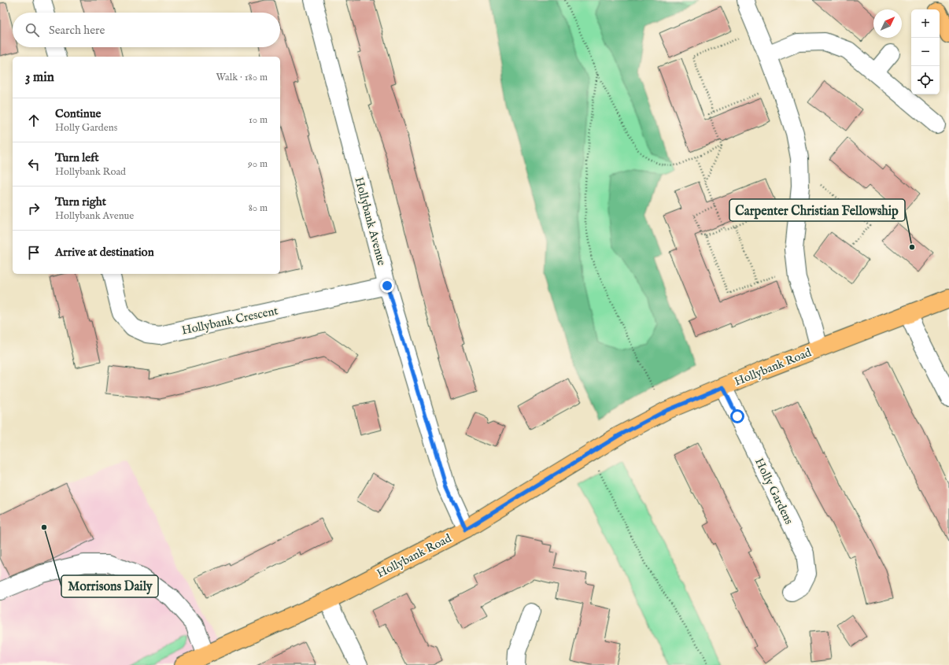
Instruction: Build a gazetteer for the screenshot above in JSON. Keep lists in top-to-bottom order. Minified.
{"streets":{"main road":["Hollybank Road"],"street":["Hollybank Avenue","Hollybank Crescent","Holly Gardens"]},"crossings":[["Hollybank Avenue","Hollybank Crescent"],["Hollybank Avenue","Hollybank Road"],["Hollybank Road","Holly Gardens"]],"places":["Carpenter Christian Fellowship","Morrisons Daily"],"north":"top right","page":{"map_buttons":["+","−"],"search":"Search here","heading":["3 min","Walk · 180 m"],"list":[["Continue","Holly Gardens","10 m"],["Turn left","Hollybank Road","90 m"],["Turn right","Hollybank Avenue","80 m"],"Arrive at destination"]}}
